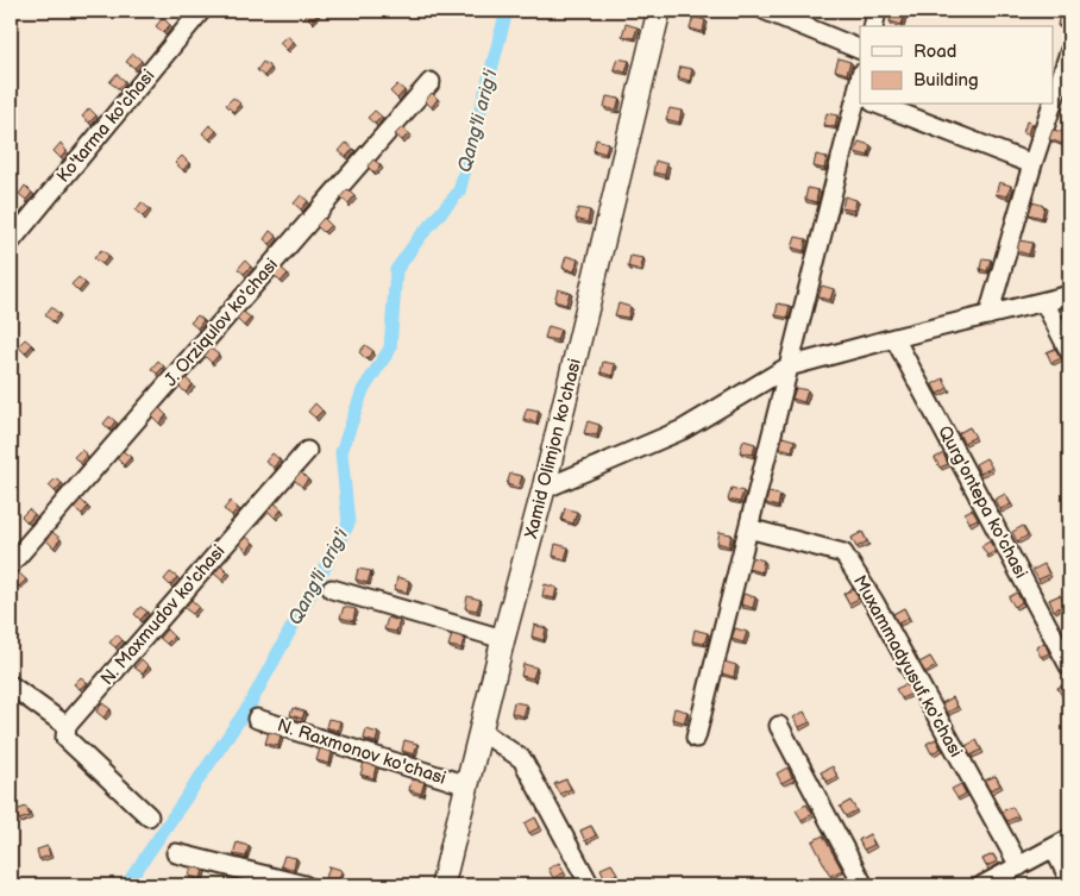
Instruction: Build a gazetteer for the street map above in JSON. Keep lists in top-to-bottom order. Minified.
{"streets":{"main road":["Xamid Olimjon ko'chasi"],"street":["Ko'tarma ko'chasi","J. Orziqulov ko'chasi","Qurg'ontepa ko'chasi","N. Maxmudov ko'chasi","Muxammadyusuf ko'chasi","N. Raxmonov ko'chasi"]},"crossings":[["Xamid Olimjon ko'chasi","N. Raxmonov ko'chasi"]],"water":["Qang'li arig'i"],"legend":["Road","Building"]}
